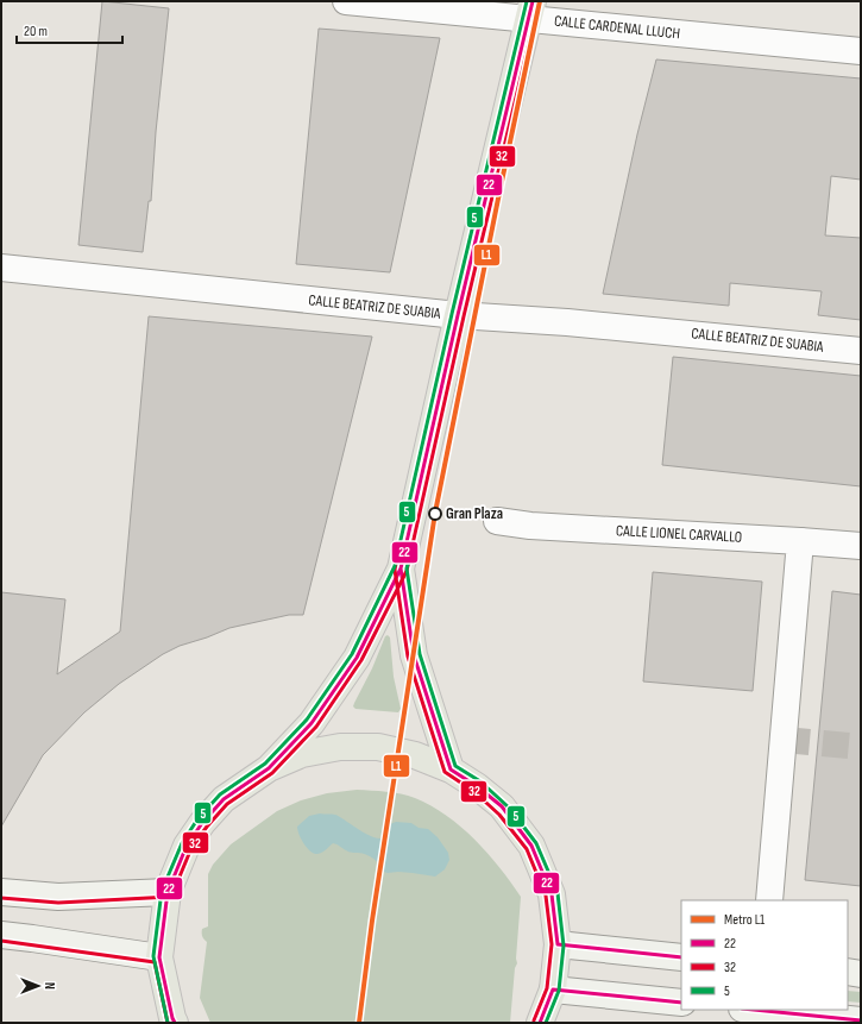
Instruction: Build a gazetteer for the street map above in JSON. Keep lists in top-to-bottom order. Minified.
{"streets":{"street":["CALLE CARDENAL LLUCH","CALLE BEATRIZ DE SUABIA","CALLE LIONEL CARVALLO"]},"places":["Gran Plaza"],"lines":["metro line L1","transit line 22","transit line 5","transit line 32"],"legend":["Metro L1","22","32","5"],"scale_bar":"20 m","north":"right"}
